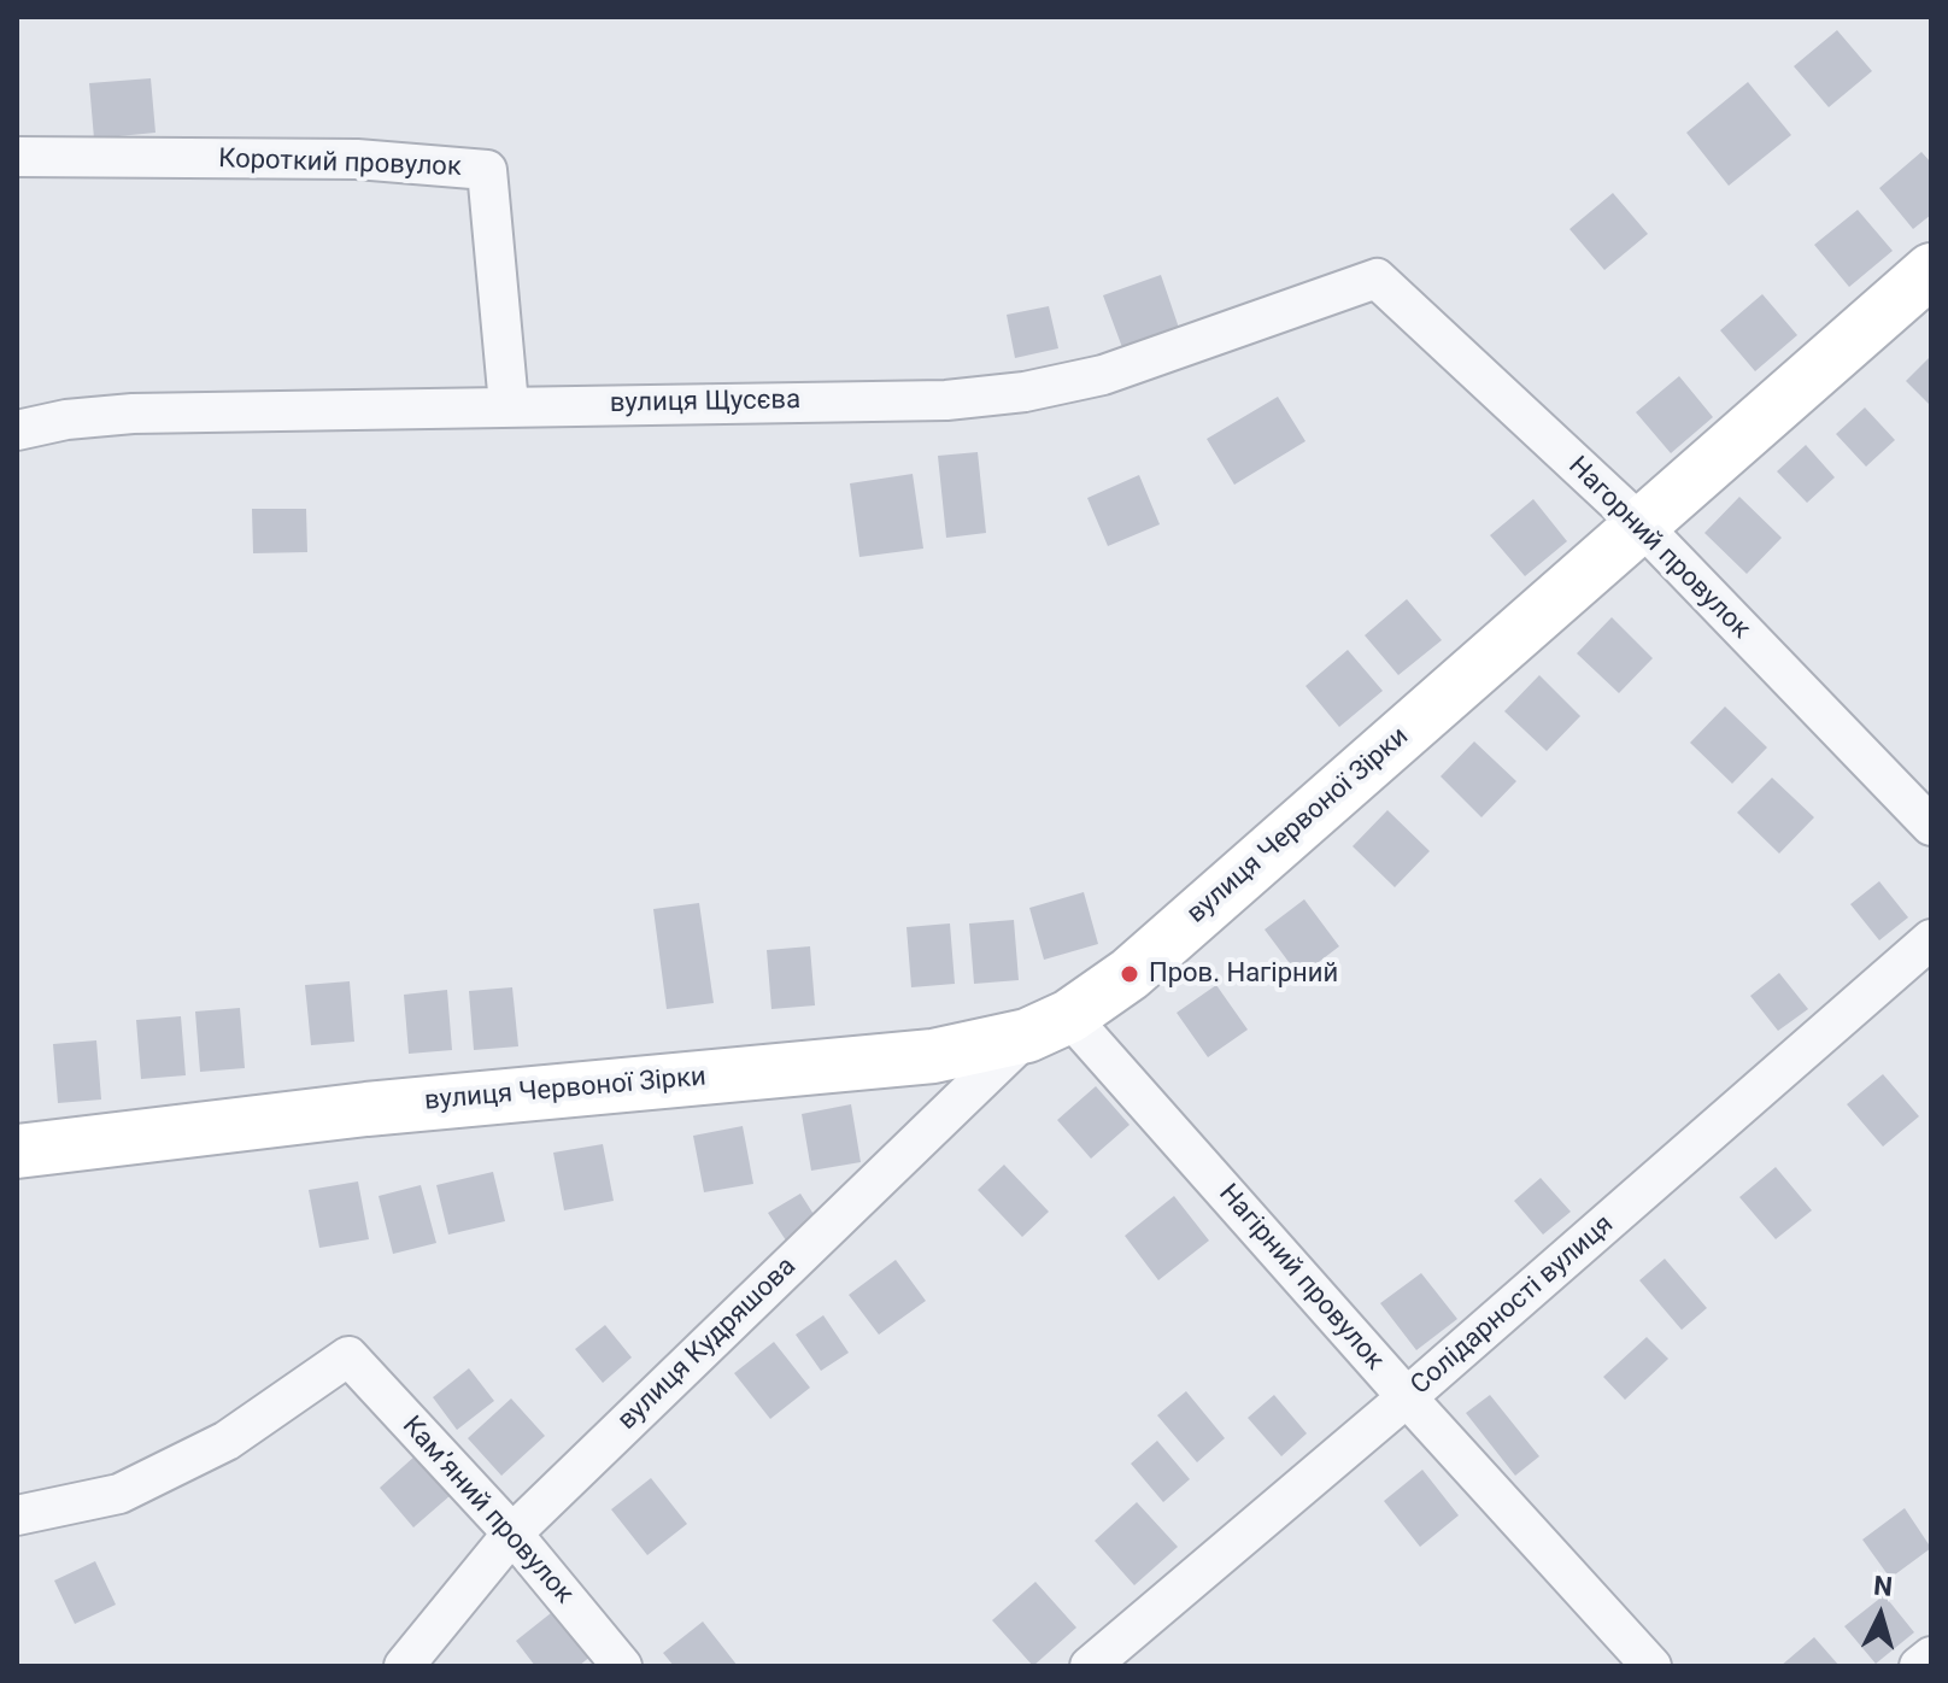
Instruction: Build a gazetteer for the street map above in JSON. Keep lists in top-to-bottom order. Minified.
{"streets":{"street":["Короткий провулок","вулиця Щусєва","Нагорний провулок","вулиця Червоної Зірки","Нагірний провулок","Солідарності вулиця","вулиця Кудряшова","Кам’яний провулок"]},"crossings":[["Короткий провулок","вулиця Щусєва"],["вулиця Щусєва","Нагорний провулок"],["Нагорний провулок","вулиця Червоної Зірки"],["вулиця Червоної Зірки","Нагірний провулок"],["вулиця Червоної Зірки","вулиця Кудряшова"],["Нагірний провулок","Солідарності вулиця"],["Нагірний провулок","вулиця Кудряшова"],["вулиця Кудряшова","Кам’яний провулок"]],"places":["Пров. Нагірний"],"north":"top"}
